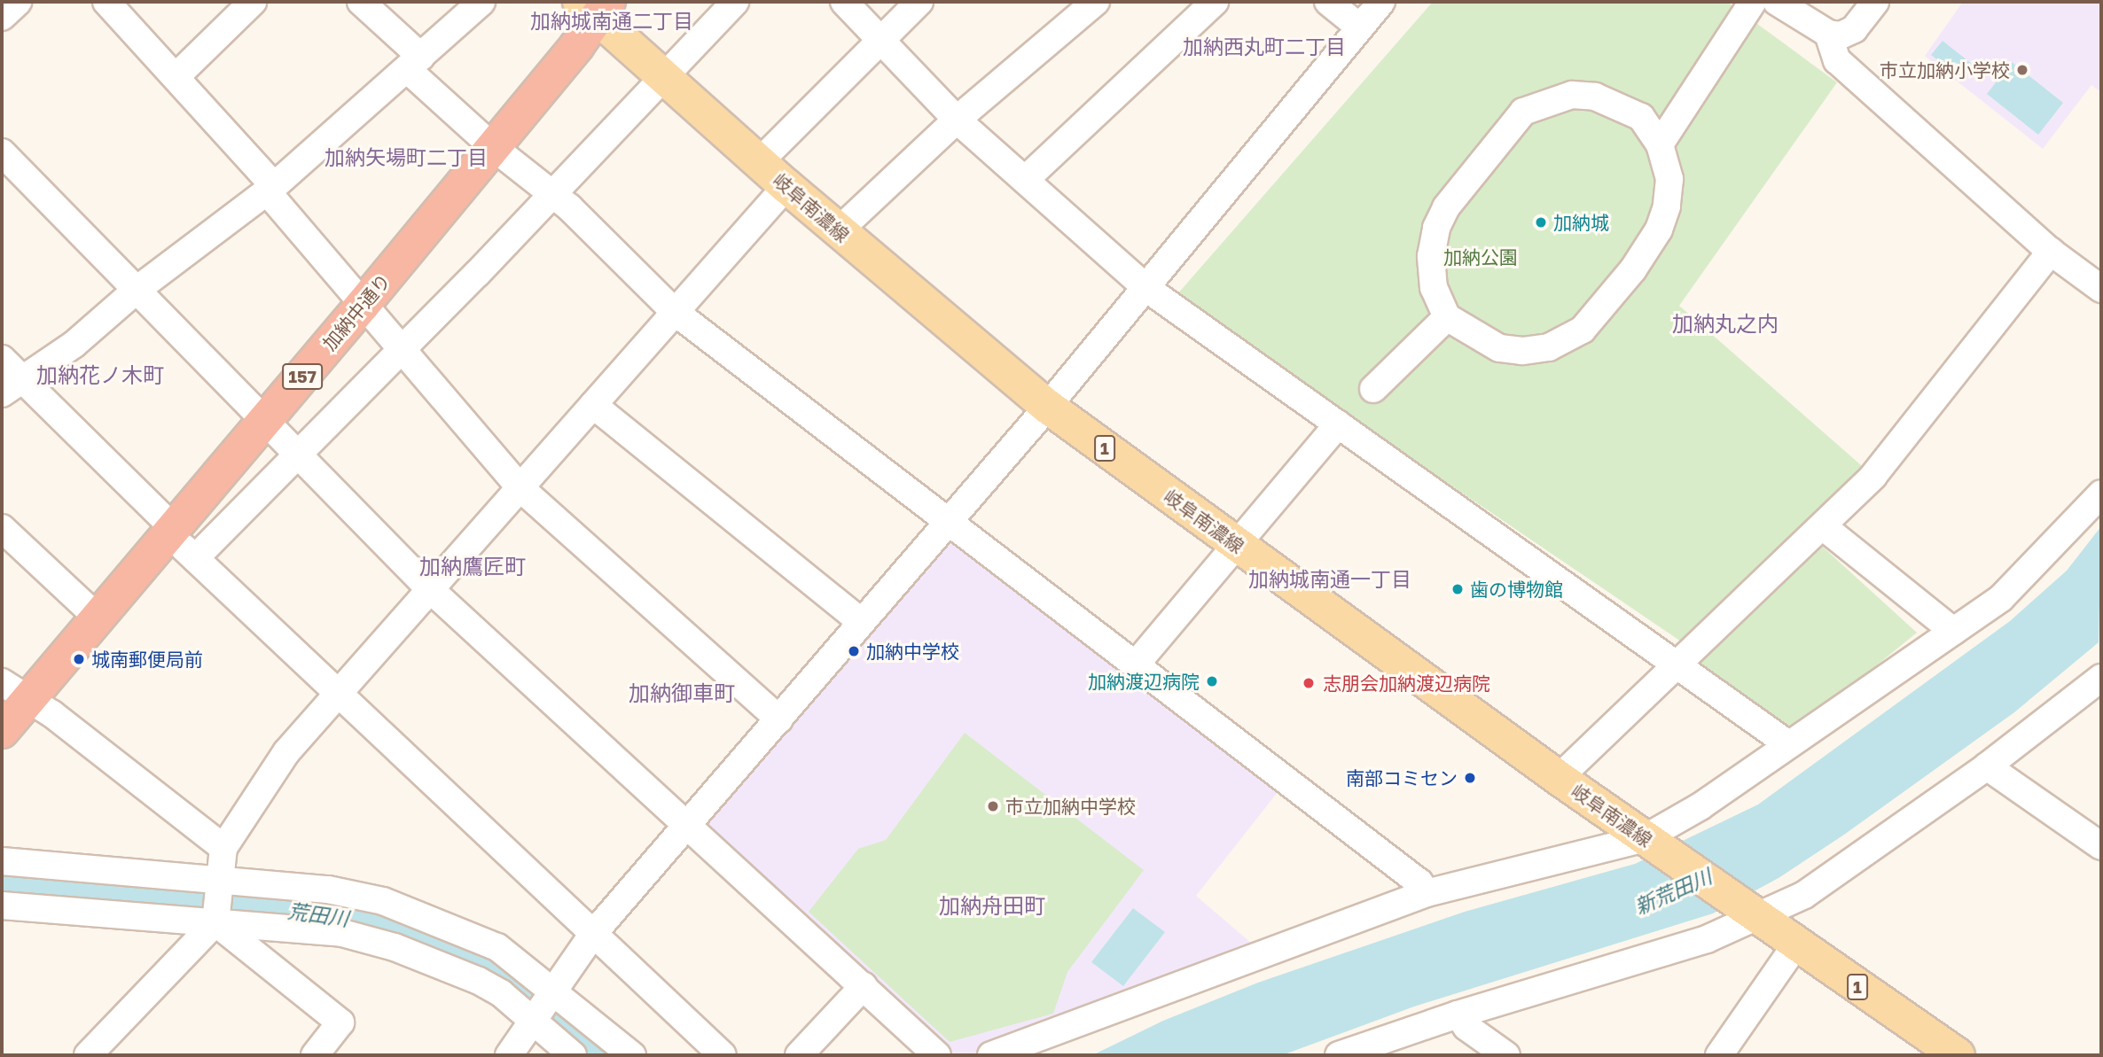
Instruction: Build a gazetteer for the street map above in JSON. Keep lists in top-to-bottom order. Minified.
{"streets":{"highway":["加納中通り","157"],"main road":["岐阜南濃線","1"]},"crossings":[["岐阜南濃線","加納中通り"]],"districts":["加納城南通二丁目","加納西丸町二丁目","加納矢場町二丁目","加納丸之内","加納花ノ木町","加納鷹匠町","加納城南通一丁目","加納御車町","加納舟田町"],"water":["新荒田川","荒田川"],"parks":["加納公園"],"places":["市立加納小学校","加納城","歯の博物館","加納中学校","城南郵便局前","加納渡辺病院","志朋会加納渡辺病院","南部コミセン","市立加納中学校"]}
